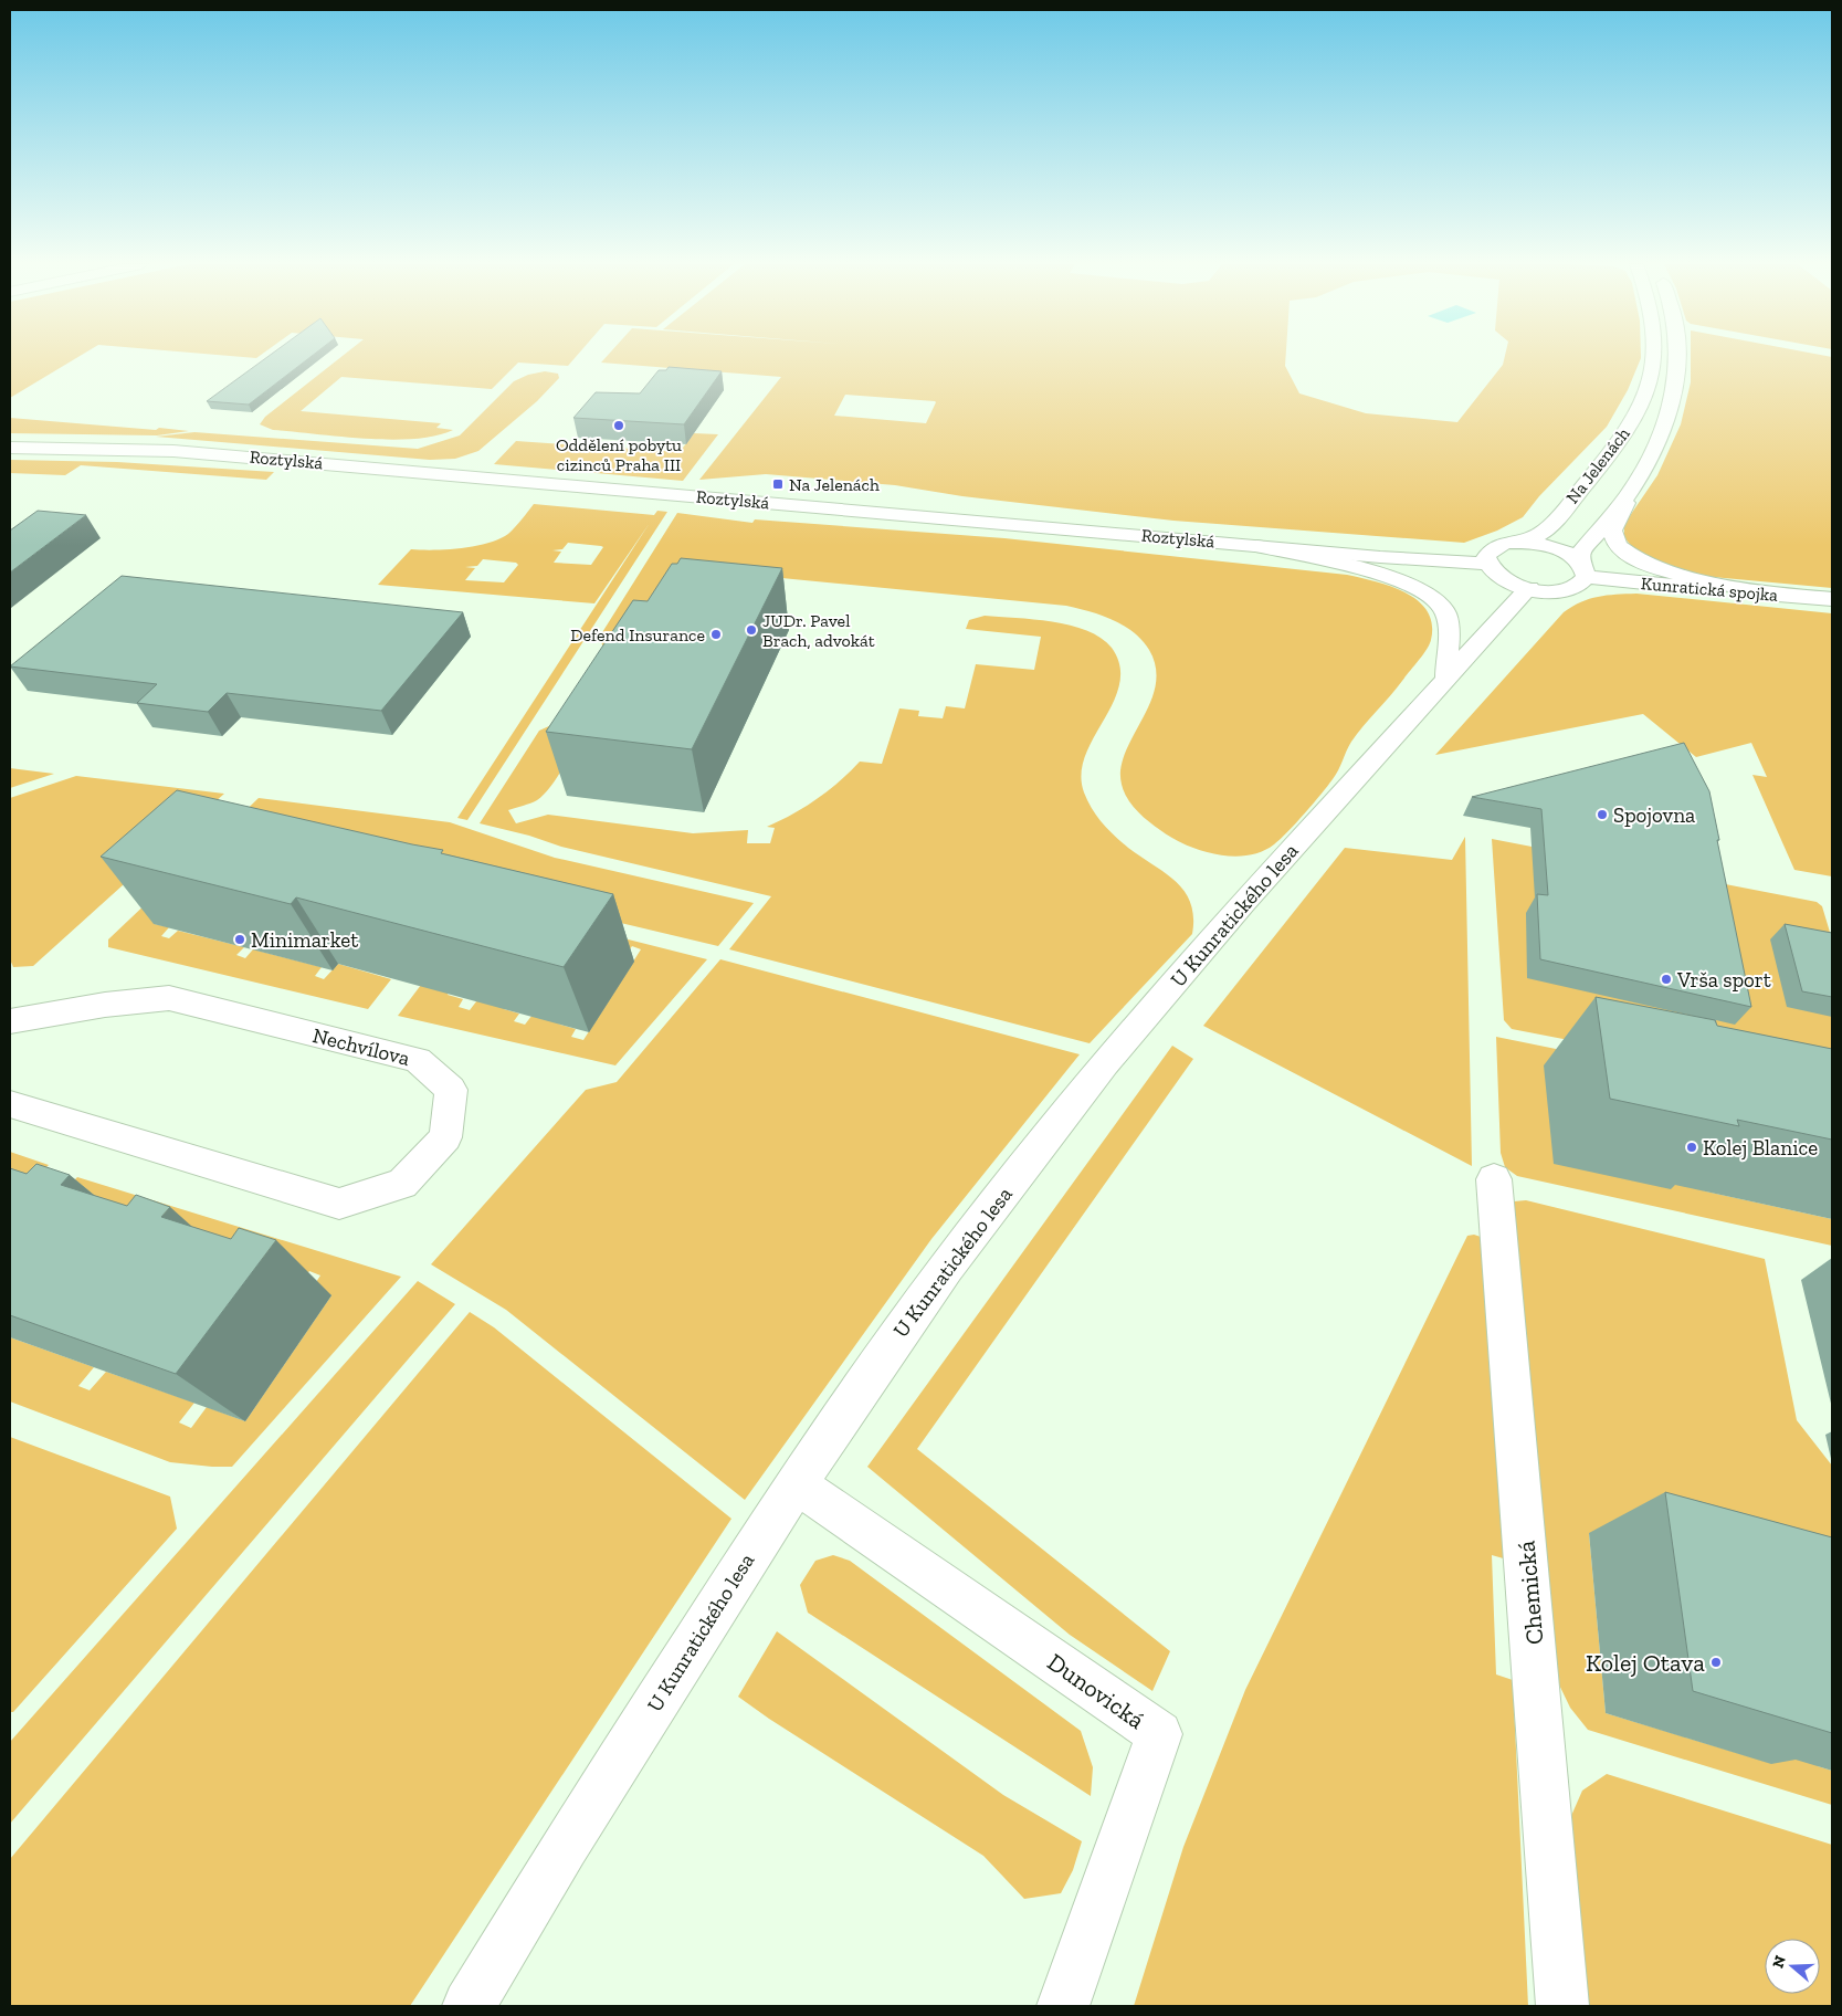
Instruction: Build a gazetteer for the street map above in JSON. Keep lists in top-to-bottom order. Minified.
{"streets":{"main road":["Roztylská","Na Jelenách","Kunratická spojka","U Kunratického lesa","Nechvílova","Chemická","Dunovická"]},"crossings":[["Roztylská","Na Jelenách"],["Na Jelenách","Kunratická spojka"],["Na Jelenách","U Kunratického lesa"],["U Kunratického lesa","Dunovická"]],"places":{"other":["Oddělení pobytu cizinců Praha III","JUDr. Pavel Brach, advokát","Defend Insurance","Spojovna","Minimarket","Vrša sport","Kolej Blanice","Kolej Otava"],"transit":["Na Jelenách"]},"north":"left"}
